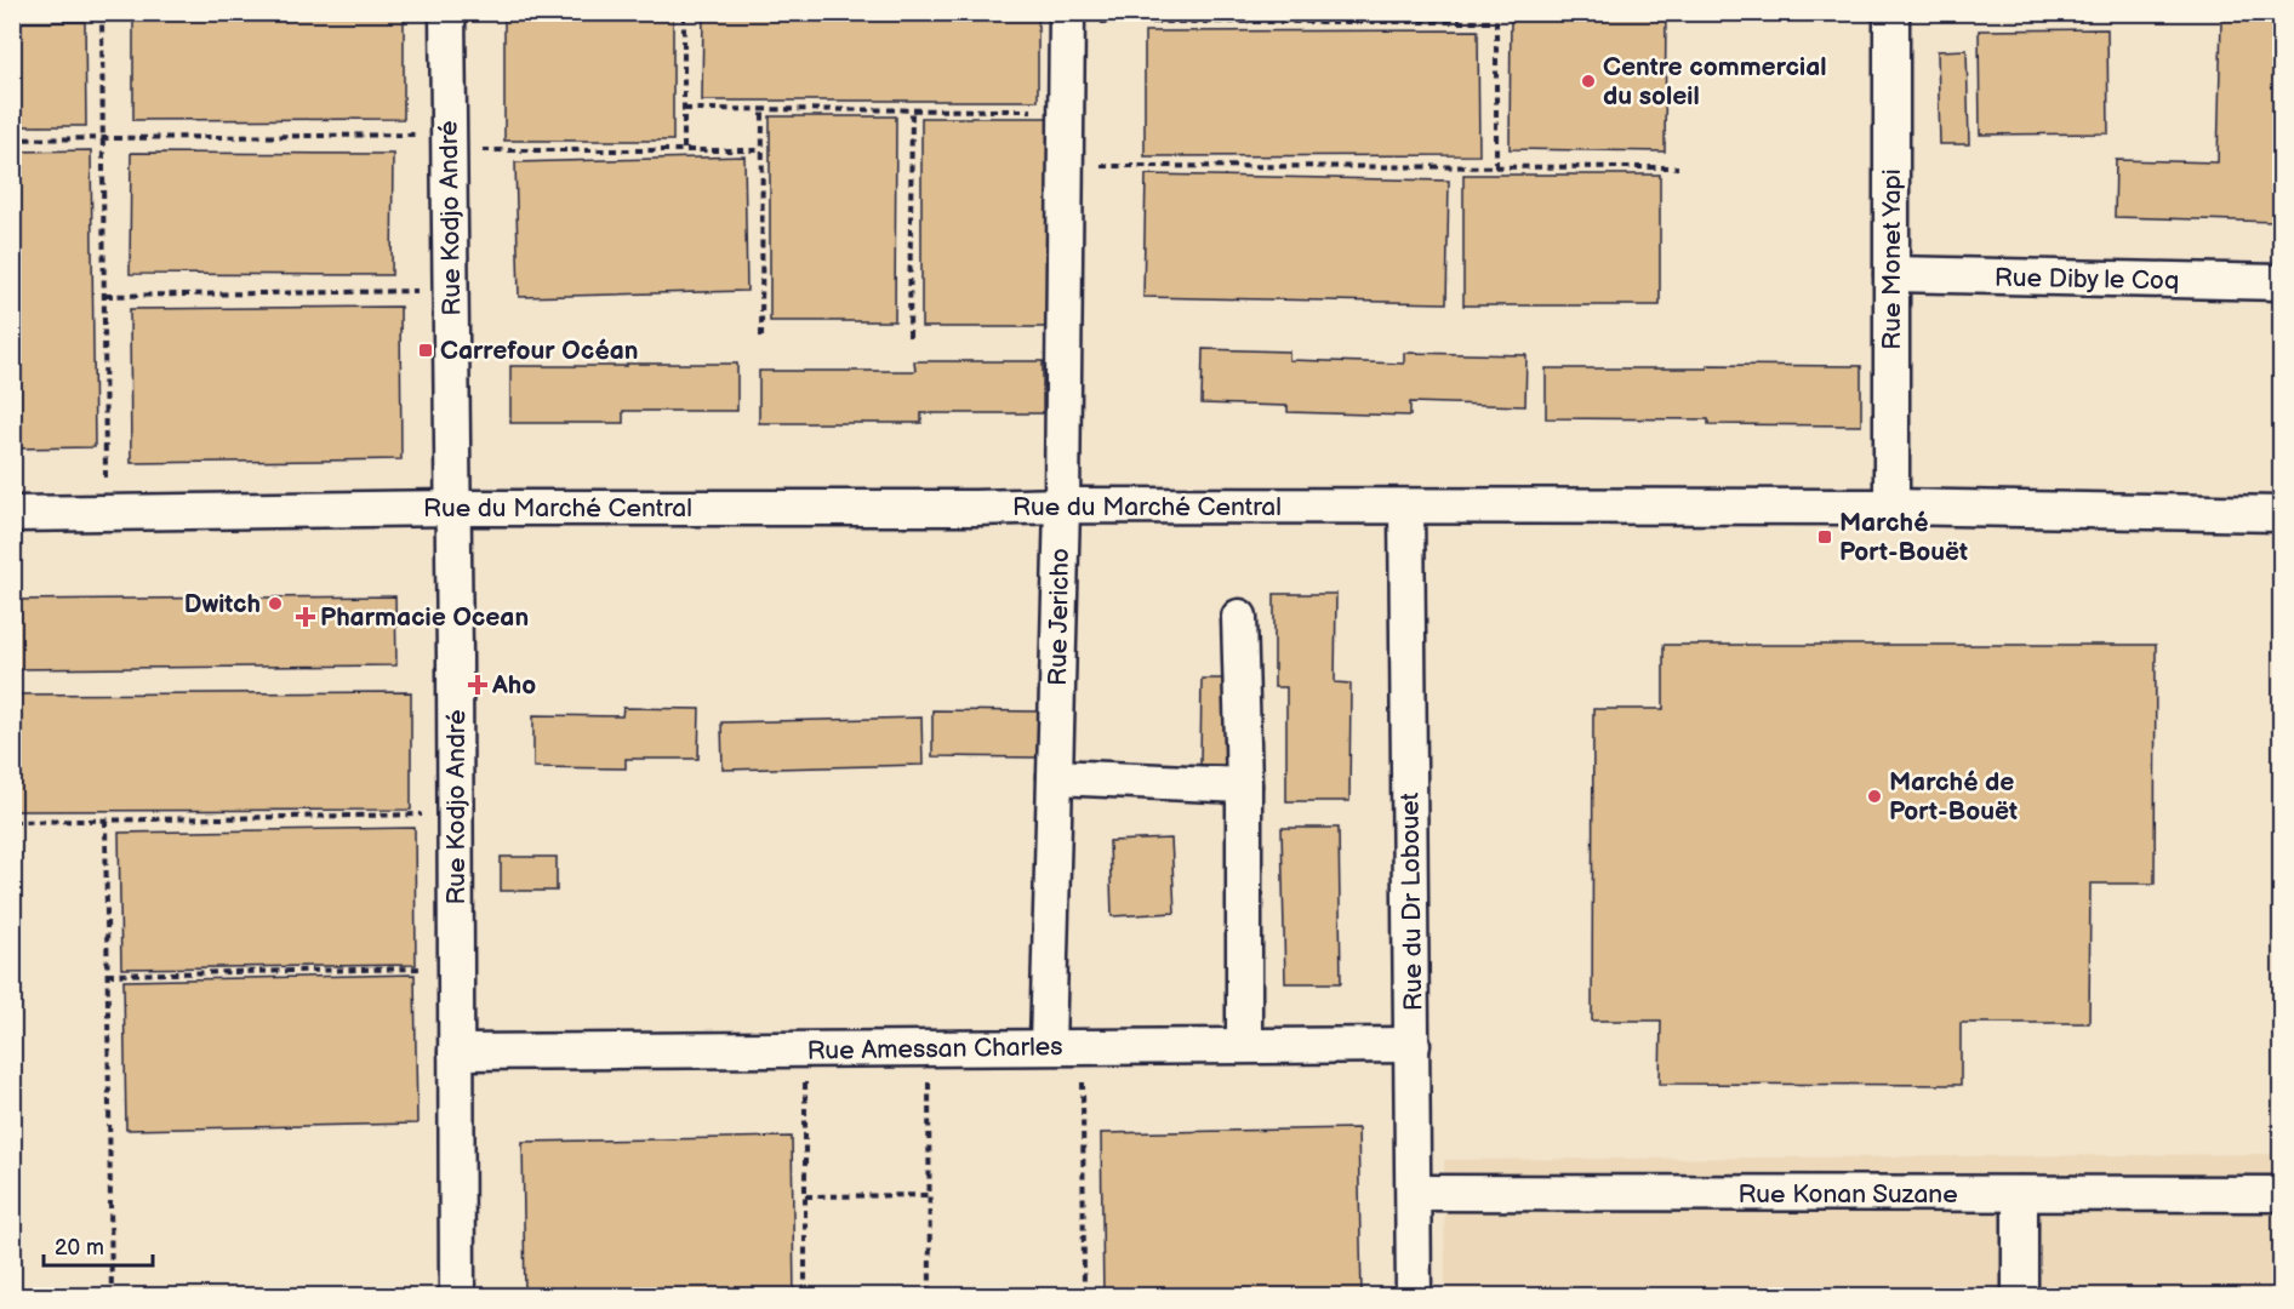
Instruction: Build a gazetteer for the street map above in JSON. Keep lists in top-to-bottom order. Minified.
{"streets":{"street":["Rue Kodjo André","Rue Monet Yapi","Rue Diby le Coq","Rue du Marché Central","Rue Jericho","Rue du Dr Lobouet","Rue Amessan Charles","Rue Konan Suzane"]},"crossings":[["Rue Kodjo André","Rue du Marché Central"],["Rue Kodjo André","Rue Amessan Charles"],["Rue Monet Yapi","Rue Diby le Coq"],["Rue Monet Yapi","Rue du Marché Central"],["Rue du Marché Central","Rue Jericho"],["Rue du Marché Central","Rue du Dr Lobouet"],["Rue Jericho","Rue Amessan Charles"],["Rue du Dr Lobouet","Rue Amessan Charles"],["Rue du Dr Lobouet","Rue Konan Suzane"]],"places":{"other":["Centre commercial du soleil","Dwitch","Marché de Port-Bouët"],"transit":["Carrefour Océan","Marché Port-Bouët"],"health":["Pharmacie Ocean","Aho"]},"scale_bar":"20 m"}
